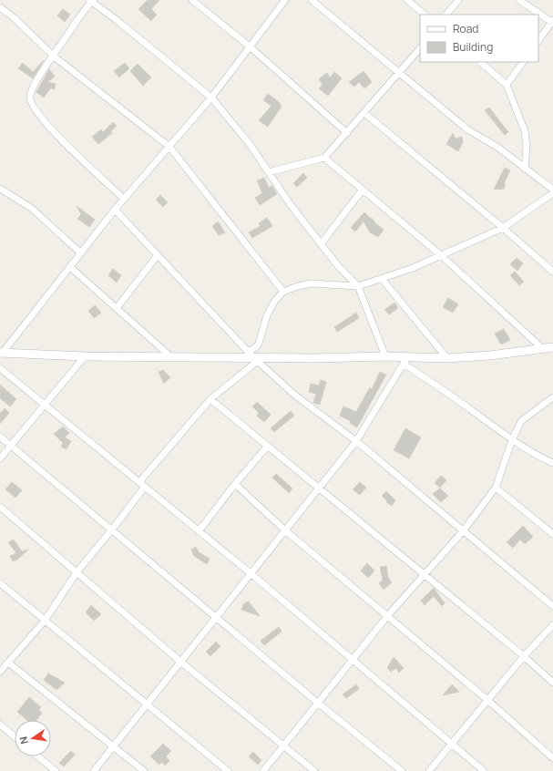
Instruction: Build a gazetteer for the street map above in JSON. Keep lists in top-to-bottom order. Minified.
{"legend":["Road","Building"],"north":"left"}
